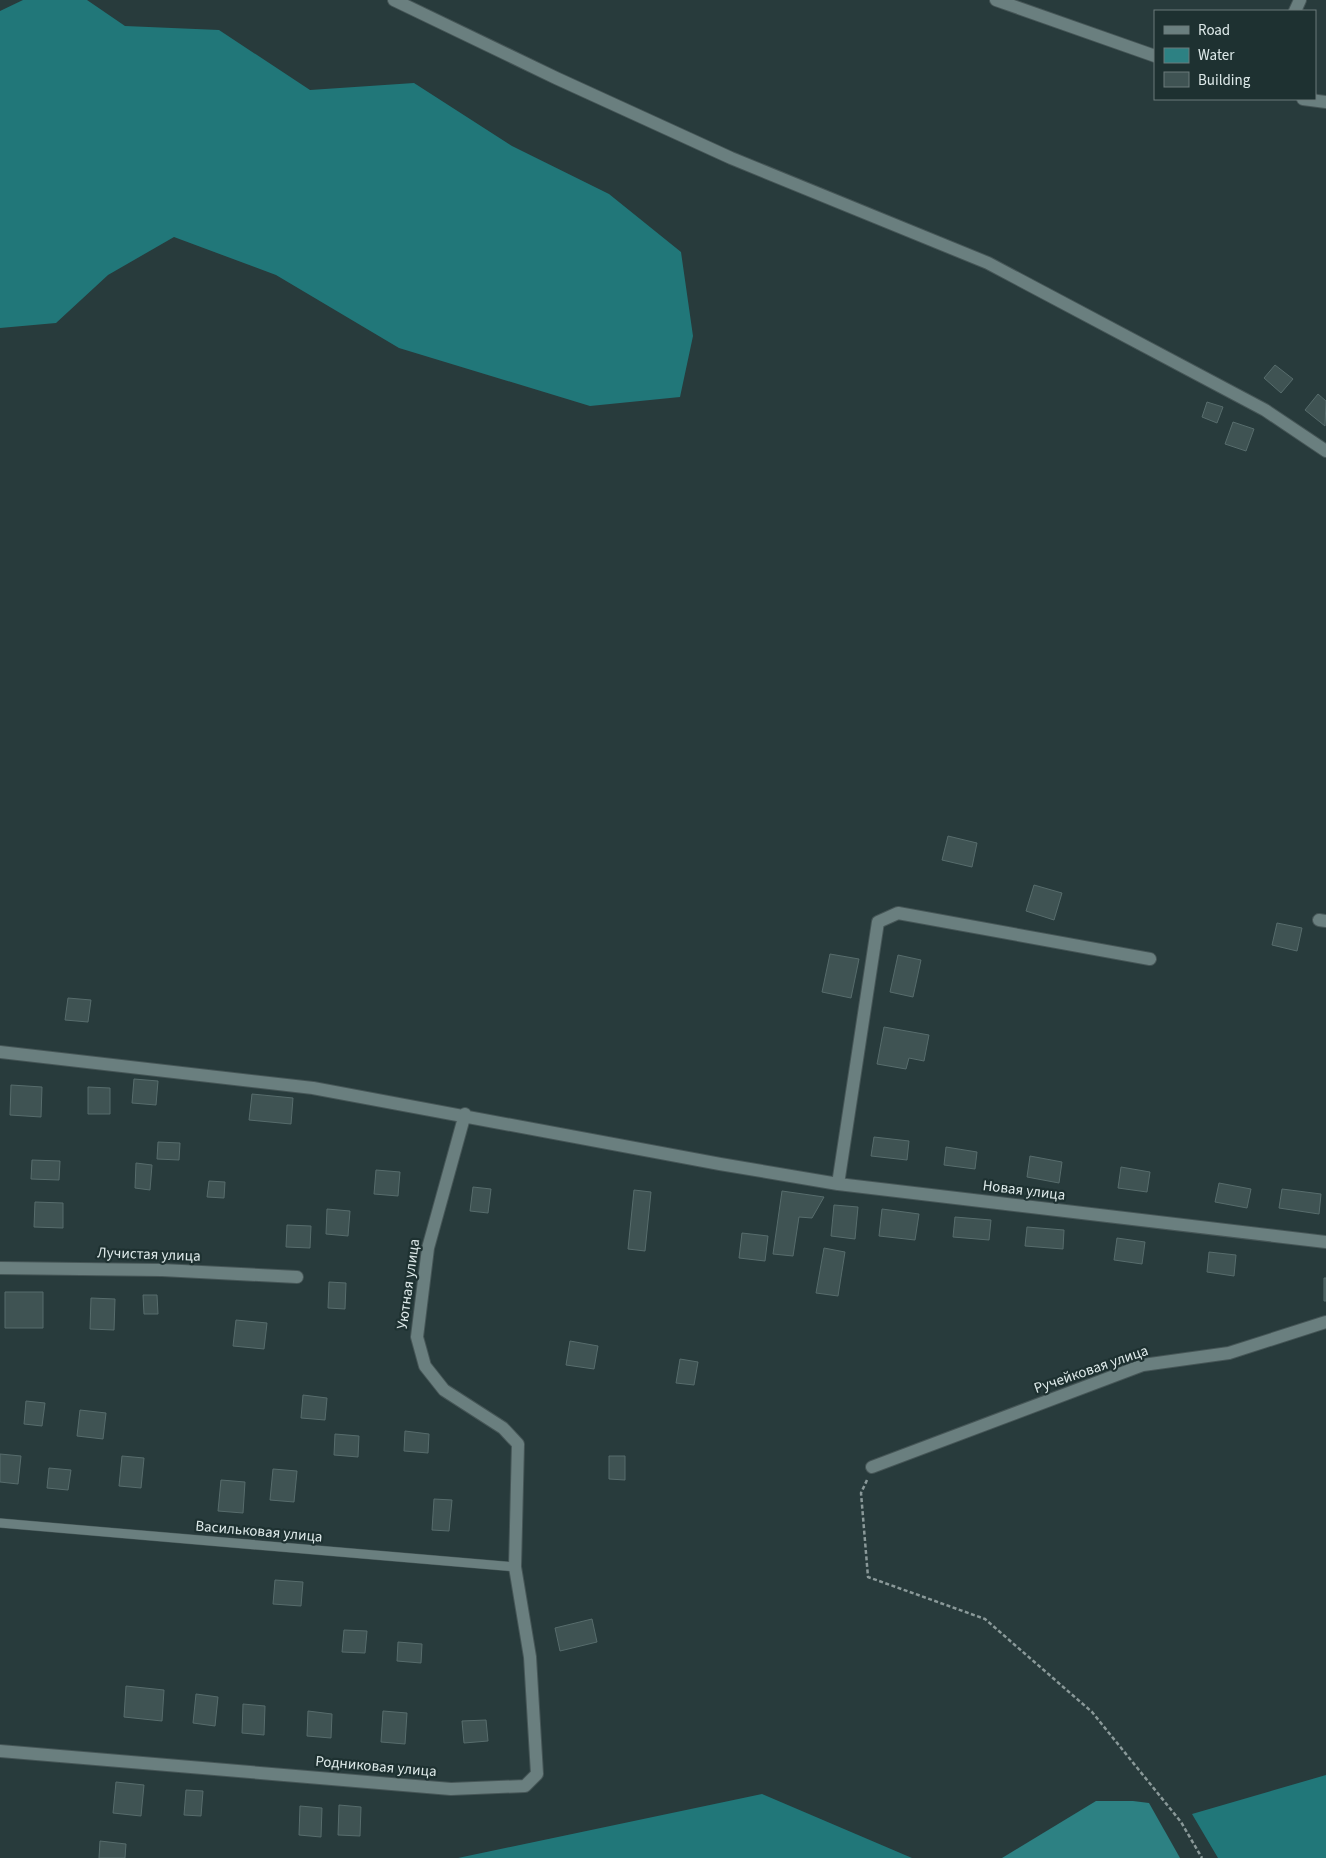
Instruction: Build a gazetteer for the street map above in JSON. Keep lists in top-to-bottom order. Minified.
{"streets":{"street":["Новая улица","Лучистая улица","Уютная улица","Ручейковая улица","Родниковая улица"],"lane":["Васильковая улица"]},"crossings":[["Новая улица","Уютная улица"],["Уютная улица","Васильковая улица"],["Уютная улица","Родниковая улица"],["Васильковая улица","Родниковая улица"]],"legend":["Road","Water","Building"]}
